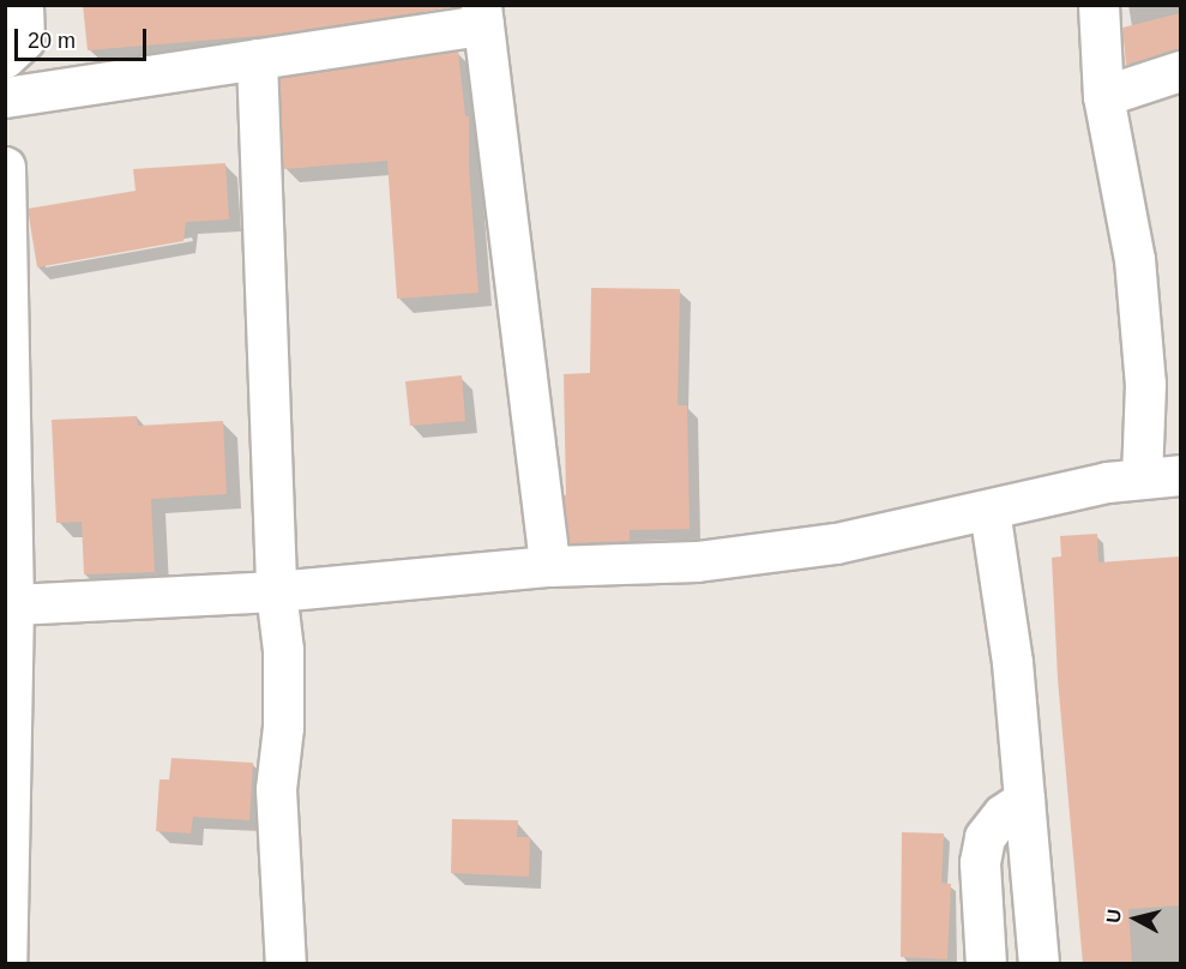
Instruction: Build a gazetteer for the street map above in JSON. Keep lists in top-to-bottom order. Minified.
{"scale_bar":"20 m","north":"left"}
